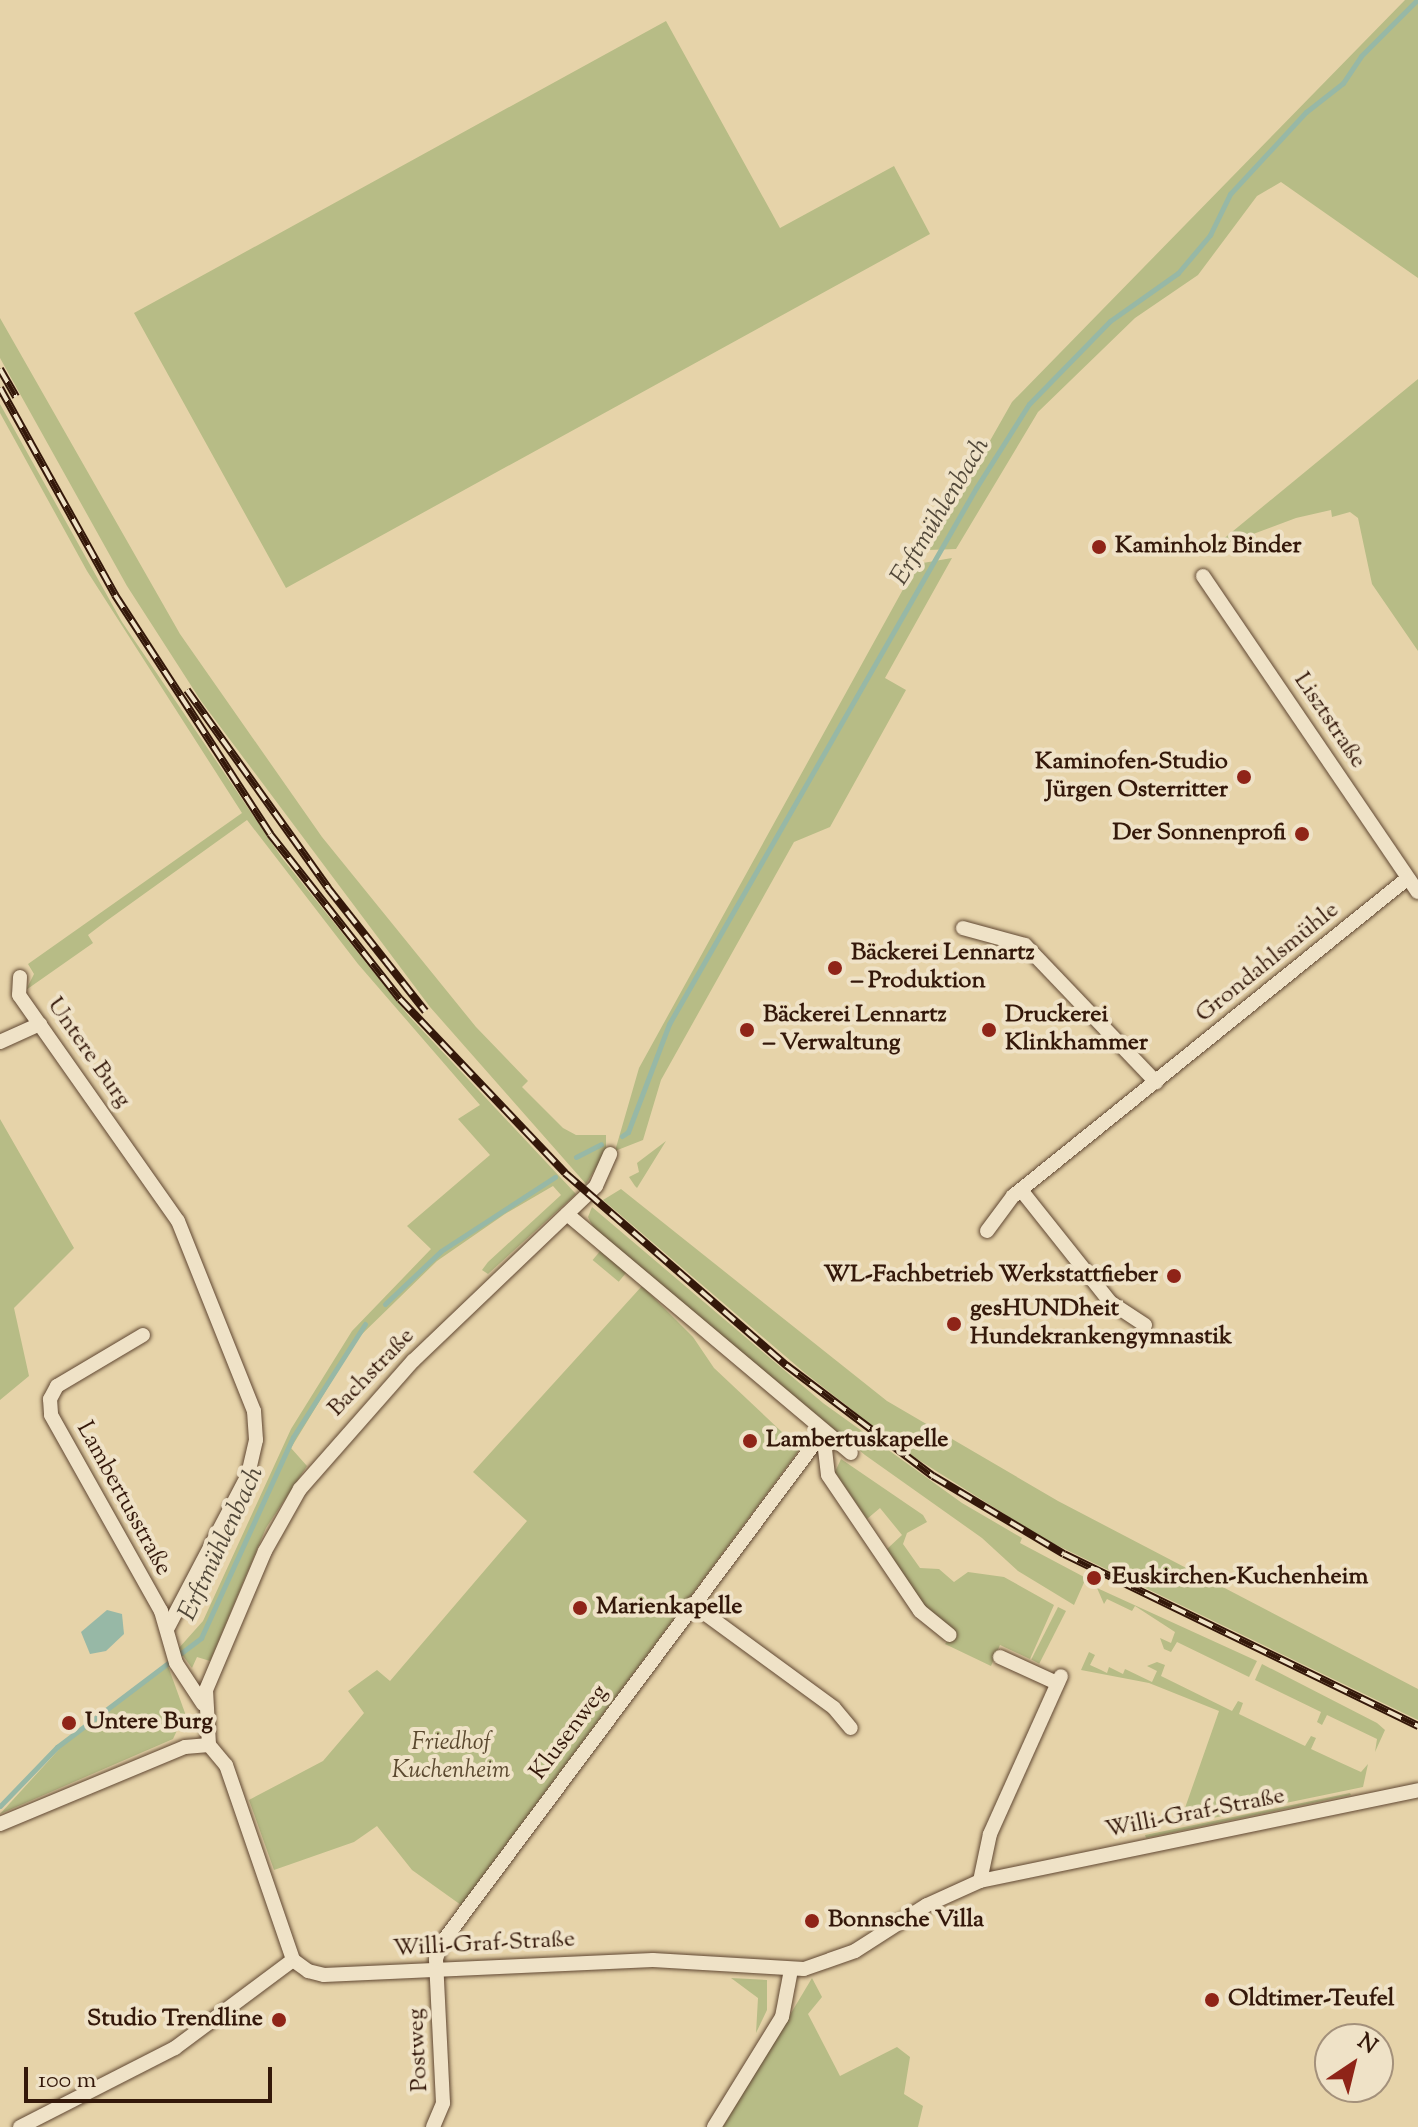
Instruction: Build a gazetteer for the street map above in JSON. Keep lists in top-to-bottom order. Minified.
{"streets":{"street":["Lisztstraße","Grondahlsmühle","Untere Burg","Bachstraße","Lambertusstraße","Klusenweg","Willi-Graf-Straße","Postweg"]},"crossings":[["Lisztstraße","Grondahlsmühle"],["Untere Burg","Lambertusstraße"],["Bachstraße","Lambertusstraße"],["Lambertusstraße","Willi-Graf-Straße"],["Klusenweg","Willi-Graf-Straße"],["Klusenweg","Postweg"],["Willi-Graf-Straße","Postweg"]],"water":["Erftmühlenbach"],"parks":["Friedhof Kuchenheim"],"places":["Kaminholz Binder","Kaminofen-Studio Jürgen Osterritter","Der Sonnenprofi","Bäckerei Lennartz – Produktion","Bäckerei Lennartz – Verwaltung","Druckerei Klinkhammer","WL-Fachbetrieb Werkstattfieber","gesHUNDheit Hundekrankengymnastik","Lambertuskapelle","Euskirchen-Kuchenheim","Marienkapelle","Untere Burg","Bonnsche Villa","Oldtimer-Teufel","Studio Trendline"],"scale_bar":"100 m","north":"top right"}
